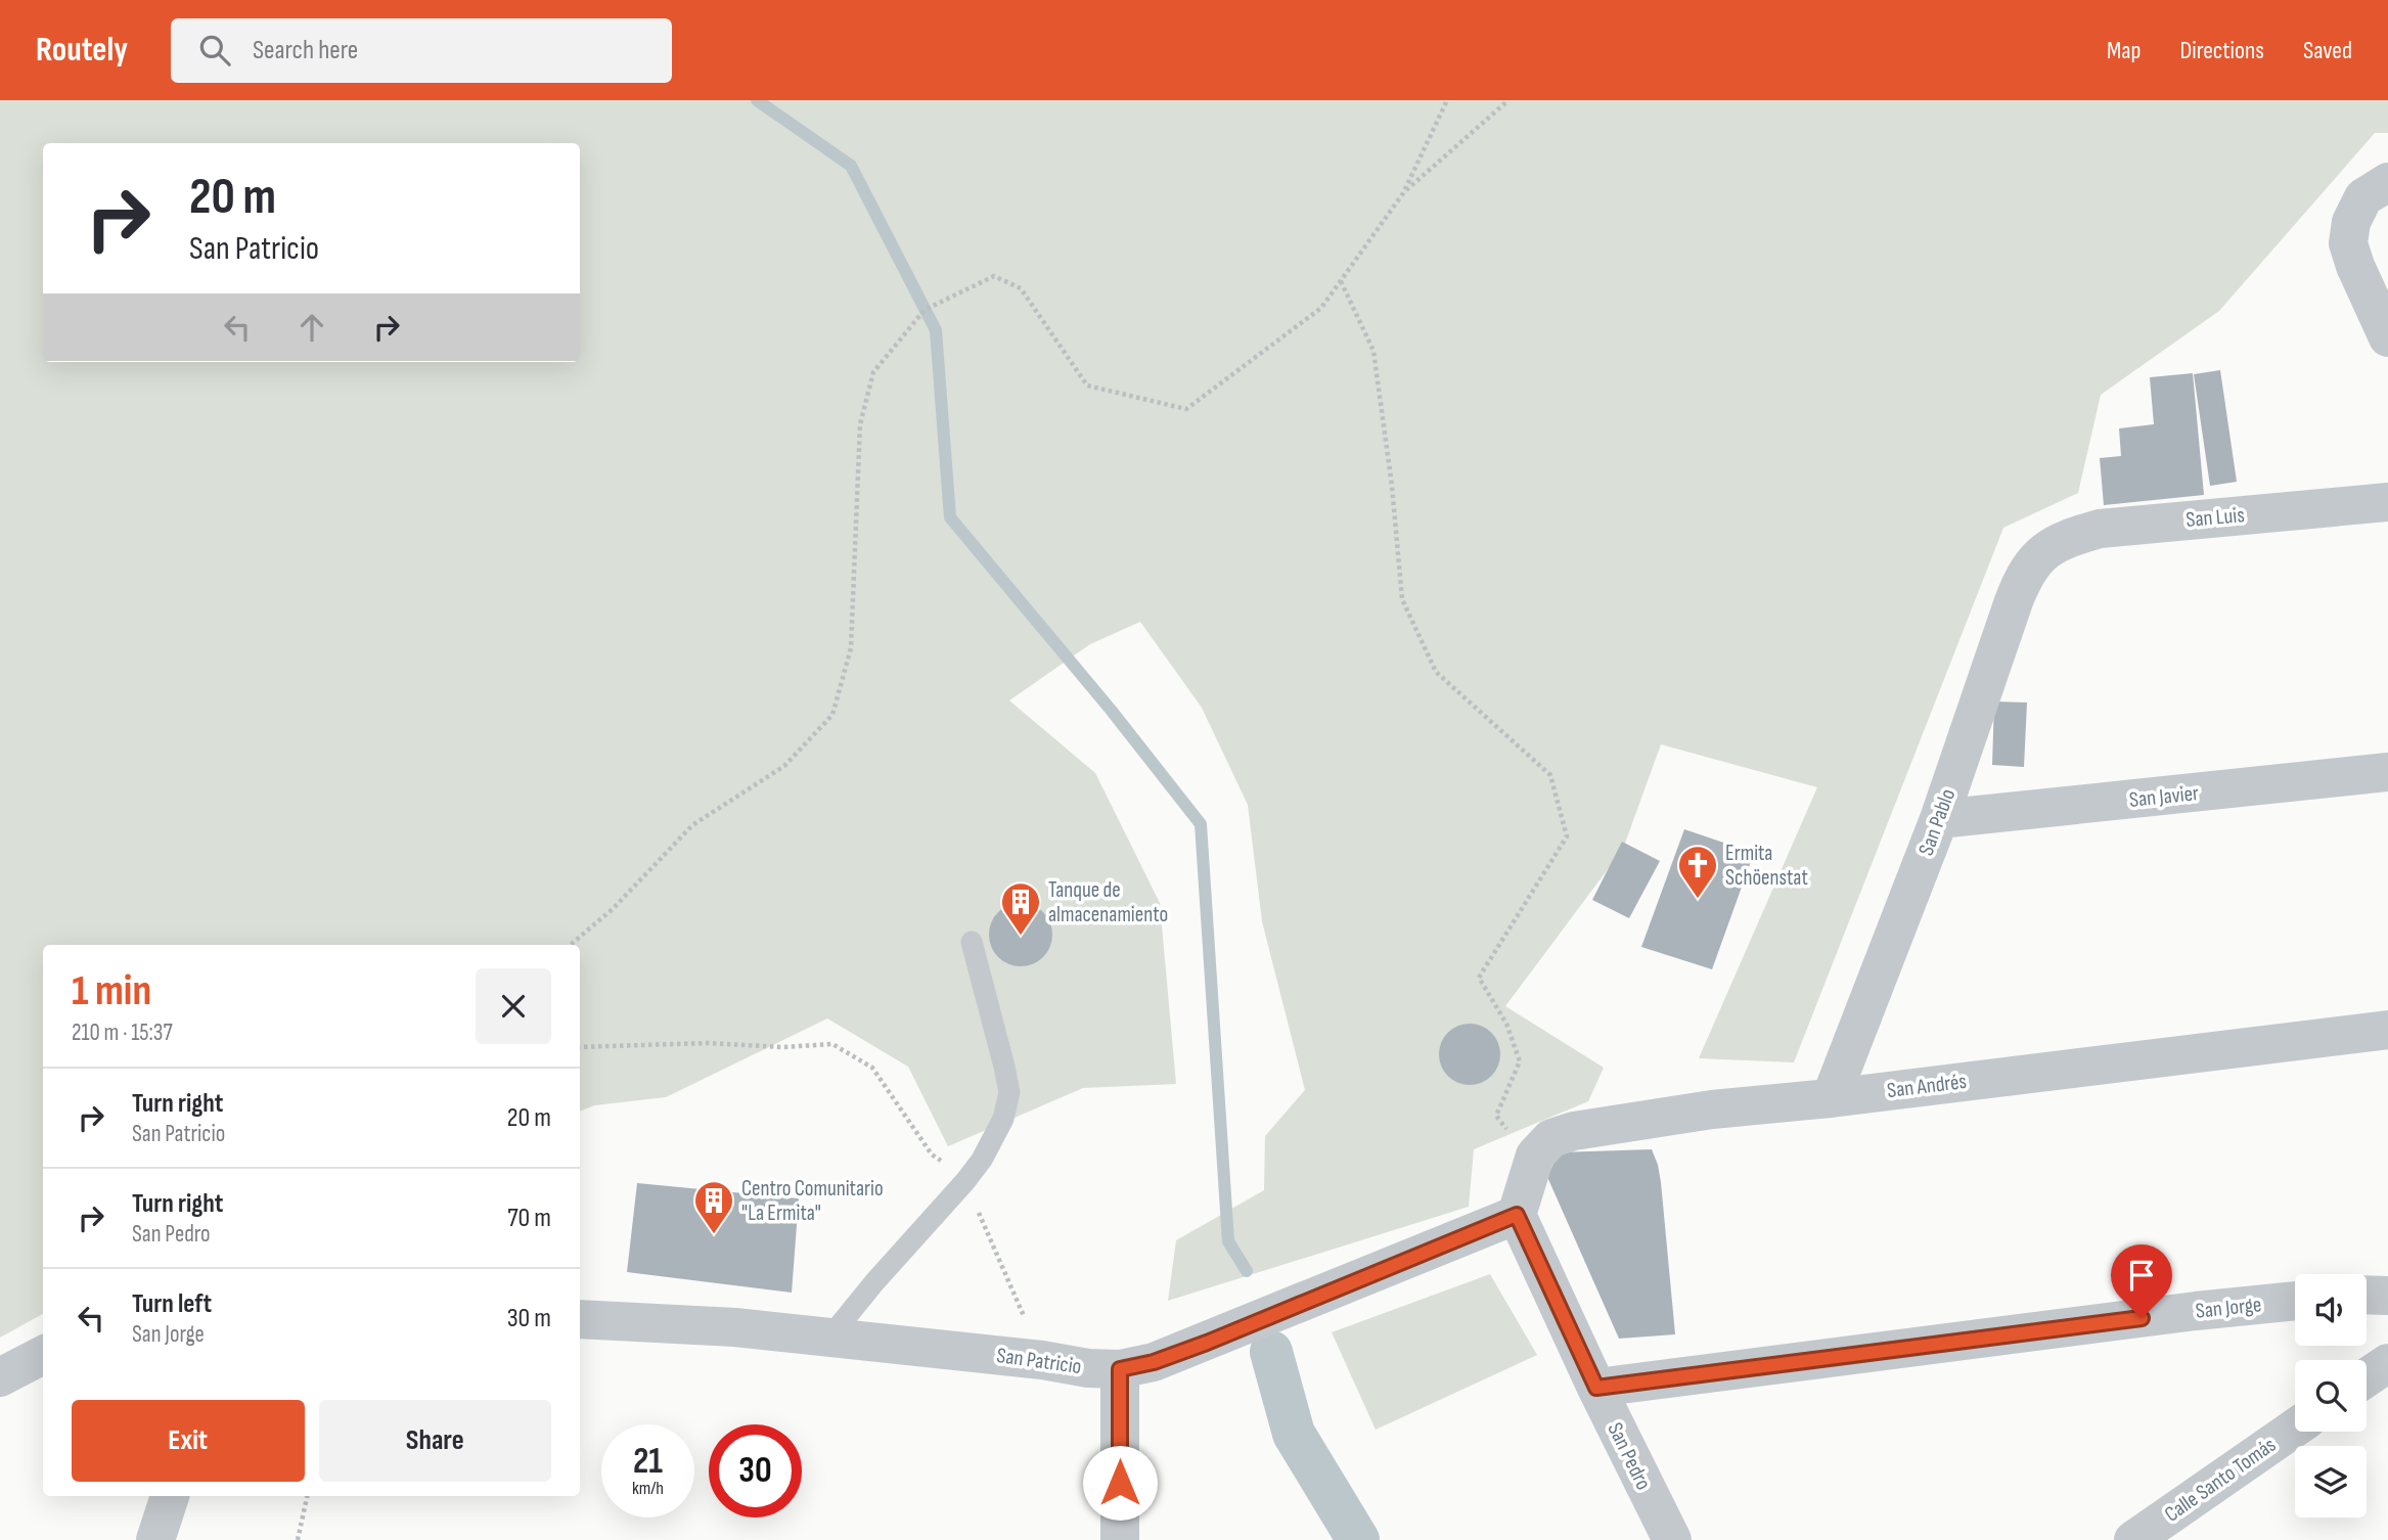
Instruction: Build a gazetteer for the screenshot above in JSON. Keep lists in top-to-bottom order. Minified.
{"streets":{"street":["San Luis","San Javier","San Pablo","San Andrés","San Jorge","San Patricio","San Pedro","Calle Santo Tomás"]},"crossings":[["San Luis","San Pablo"],["San Javier","San Pablo"],["San Pablo","San Andrés"],["San Jorge","San Pedro"],["San Patricio","San Pedro"]],"places":{"church":["Ermita Schöenstat"],"building":["Tanque de almacenamiento","Centro Comunitario \"La Ermita\""]},"page":{"header":"Routely","search":"Search here","nav":["Map","Directions","Saved"],"turn":["20 m","San Patricio"],"heading":["1 min","210 m · 15:37"],"list":[{"name":"Turn right","note":"San Patricio","value":"20 m"},{"name":"Turn right","note":"San Pedro","value":"70 m"},{"name":"Turn left","note":"San Jorge","value":"30 m"}],"buttons":["Exit","Share"],"speed":"21 km/h","limit":"30"}}
